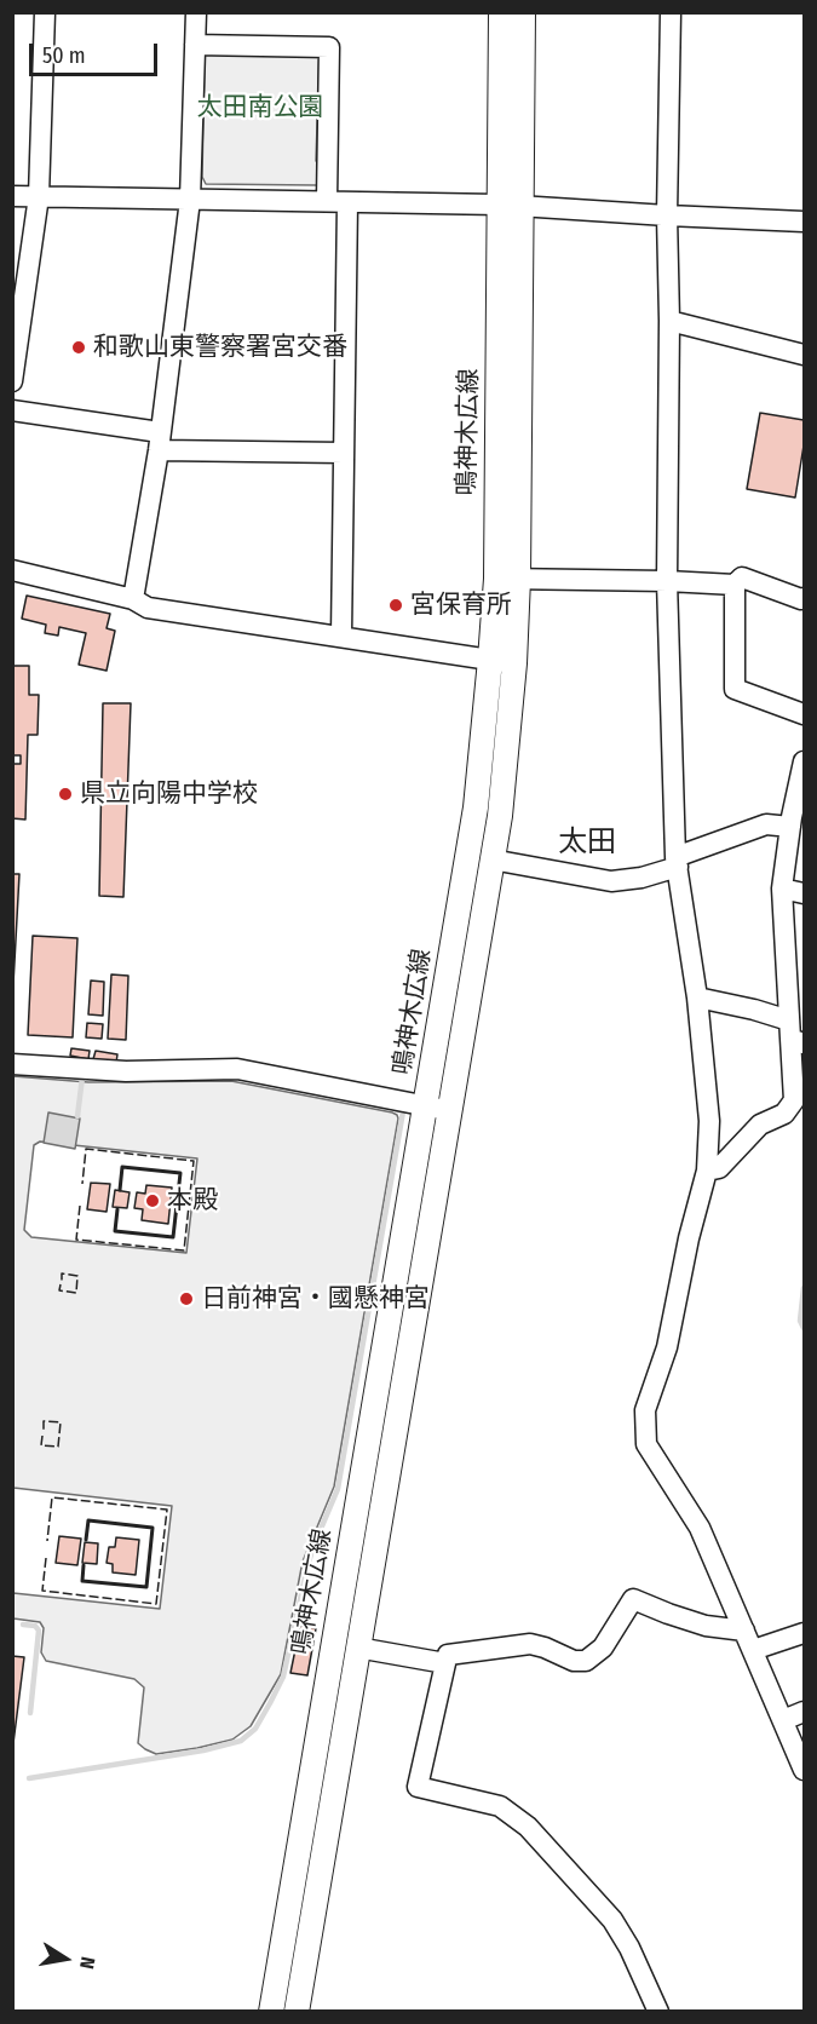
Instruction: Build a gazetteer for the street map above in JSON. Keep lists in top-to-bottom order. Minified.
{"streets":{"main road":["鳴神木広線"]},"districts":["太田"],"parks":["太田南公園"],"places":["和歌山東警察署宮交番","宮保育所","県立向陽中学校","本殿","日前神宮・國懸神宮"],"scale_bar":"50 m","north":"right"}
